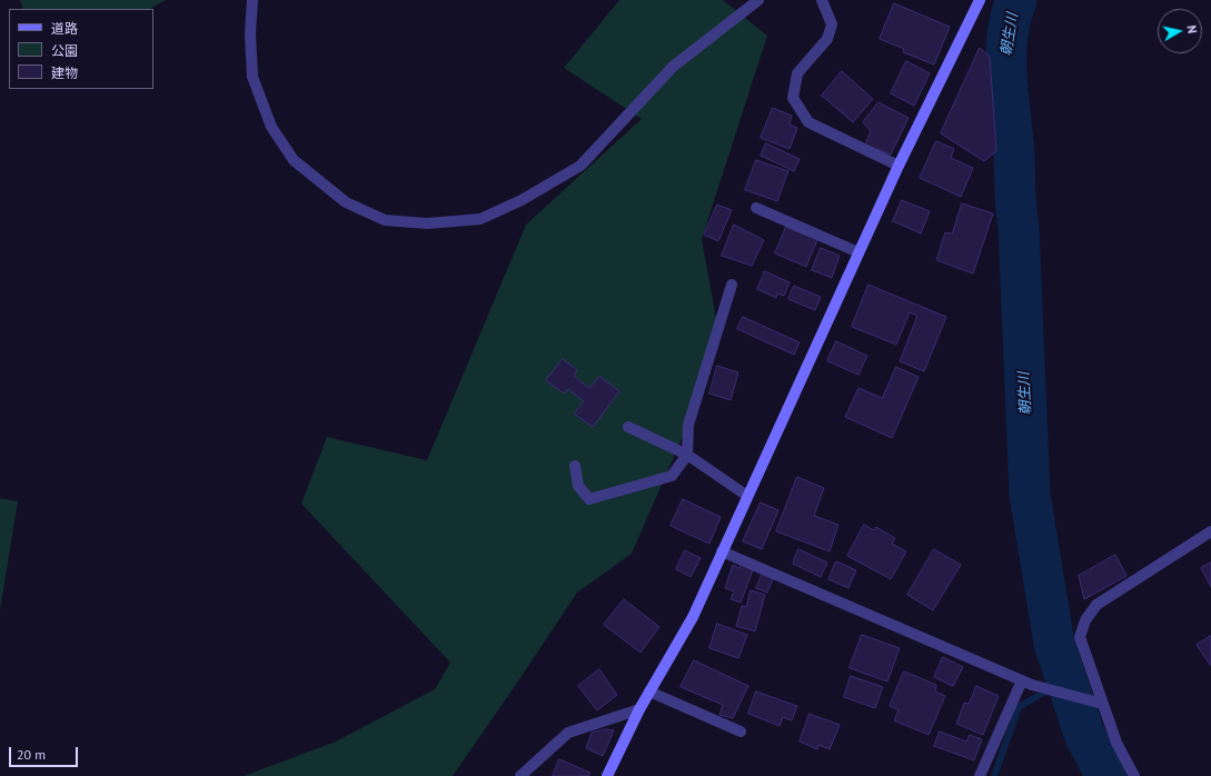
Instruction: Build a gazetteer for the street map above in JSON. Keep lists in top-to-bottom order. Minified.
{"water":["朝生川"],"legend":["道路","公園","建物"],"scale_bar":"20 m","north":"right"}
